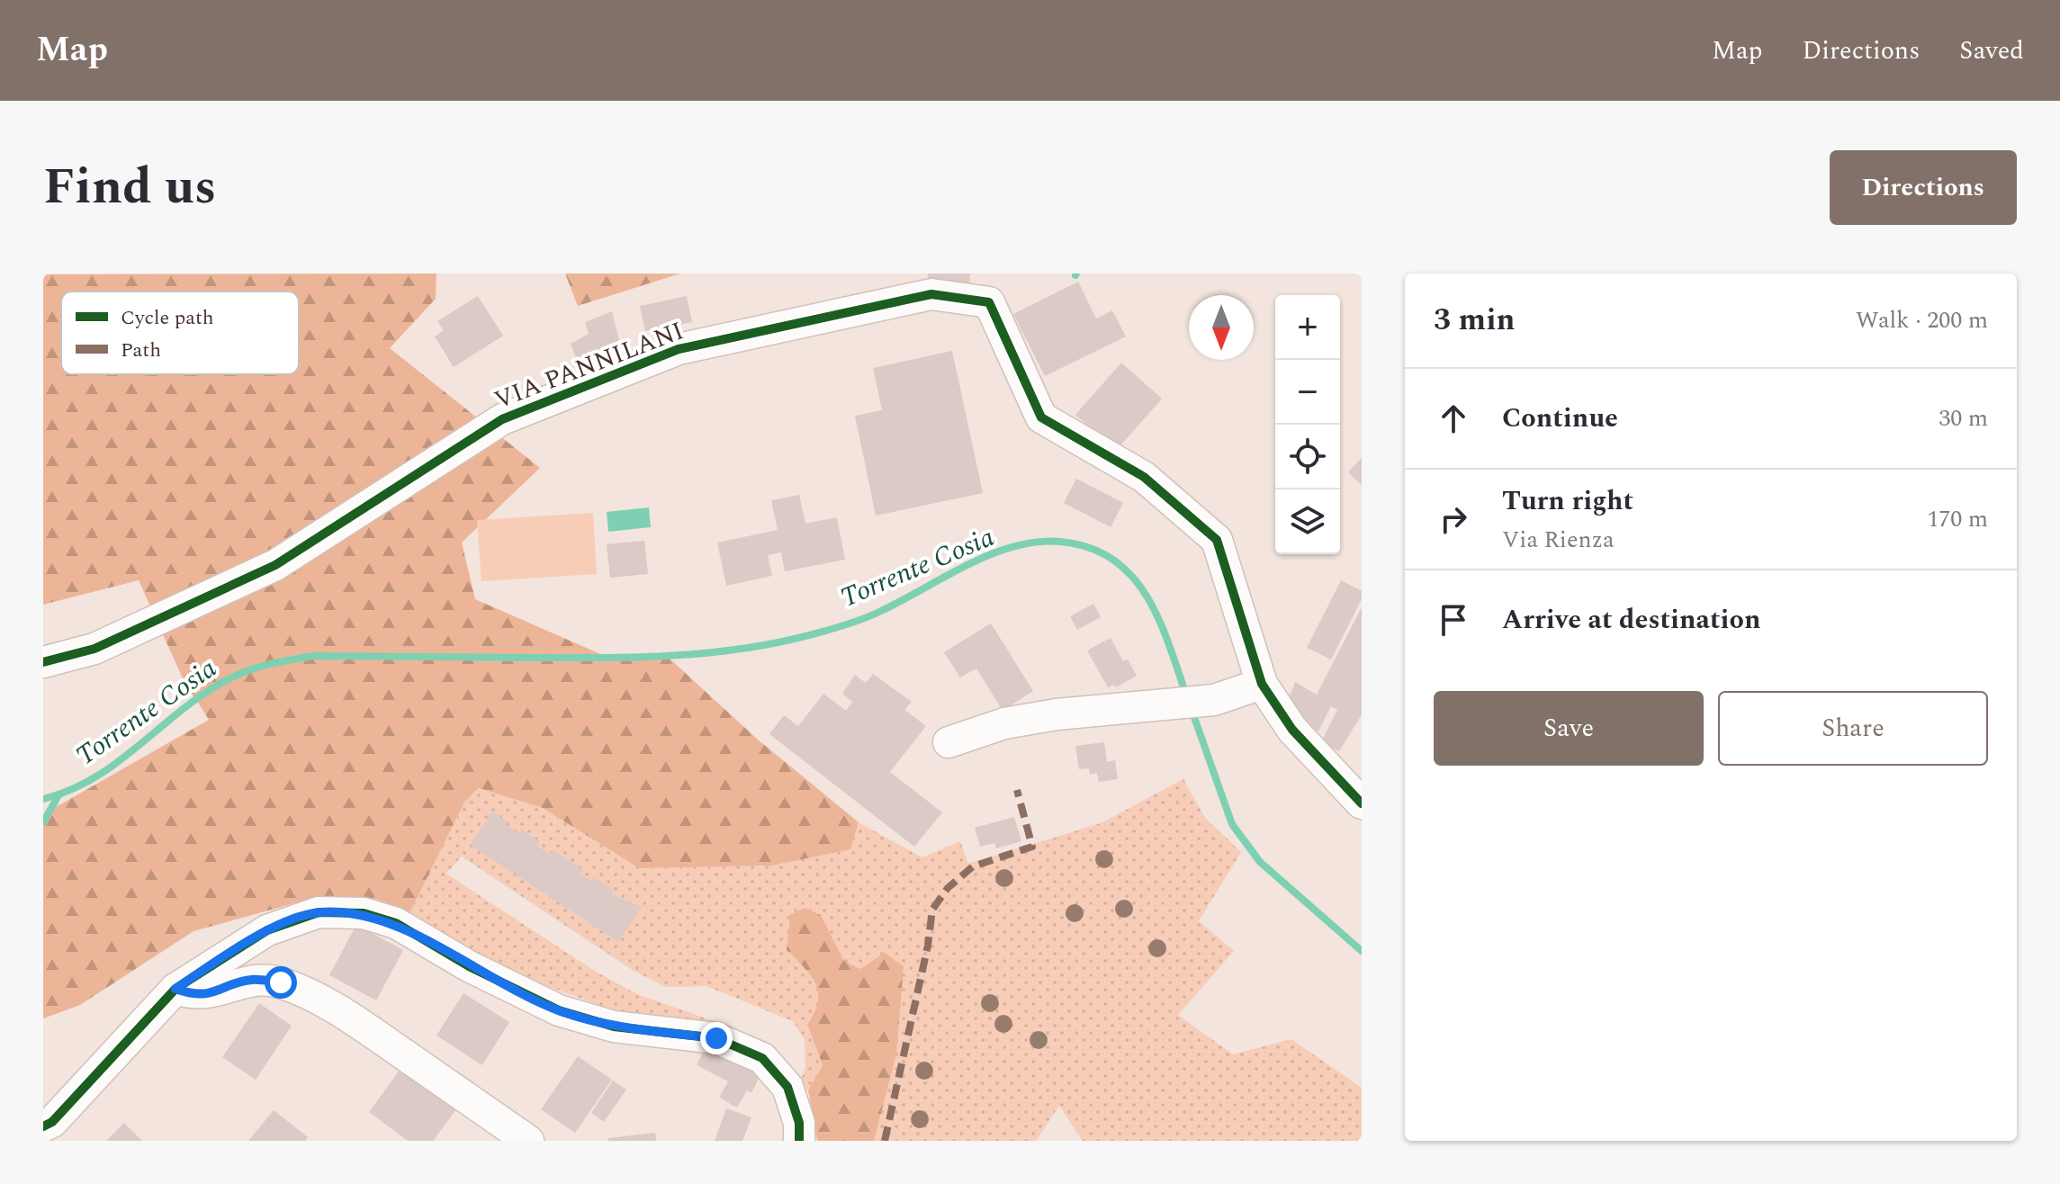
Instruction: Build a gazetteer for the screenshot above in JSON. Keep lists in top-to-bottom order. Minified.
{"streets":{"street":["VIA PANNILANI"]},"water":["Torrente Cosia"],"legend":["Cycle path","Path"],"north":"bottom","page":{"header":"Map","nav":["Map","Directions","Saved"],"title":"Find us","buttons":["Directions",["Save","Share"]],"heading":["3 min","Walk · 200 m"],"map_buttons":["+","−"],"list":[["Continue","30 m"],["Turn right","Via Rienza","170 m"],"Arrive at destination"]}}
